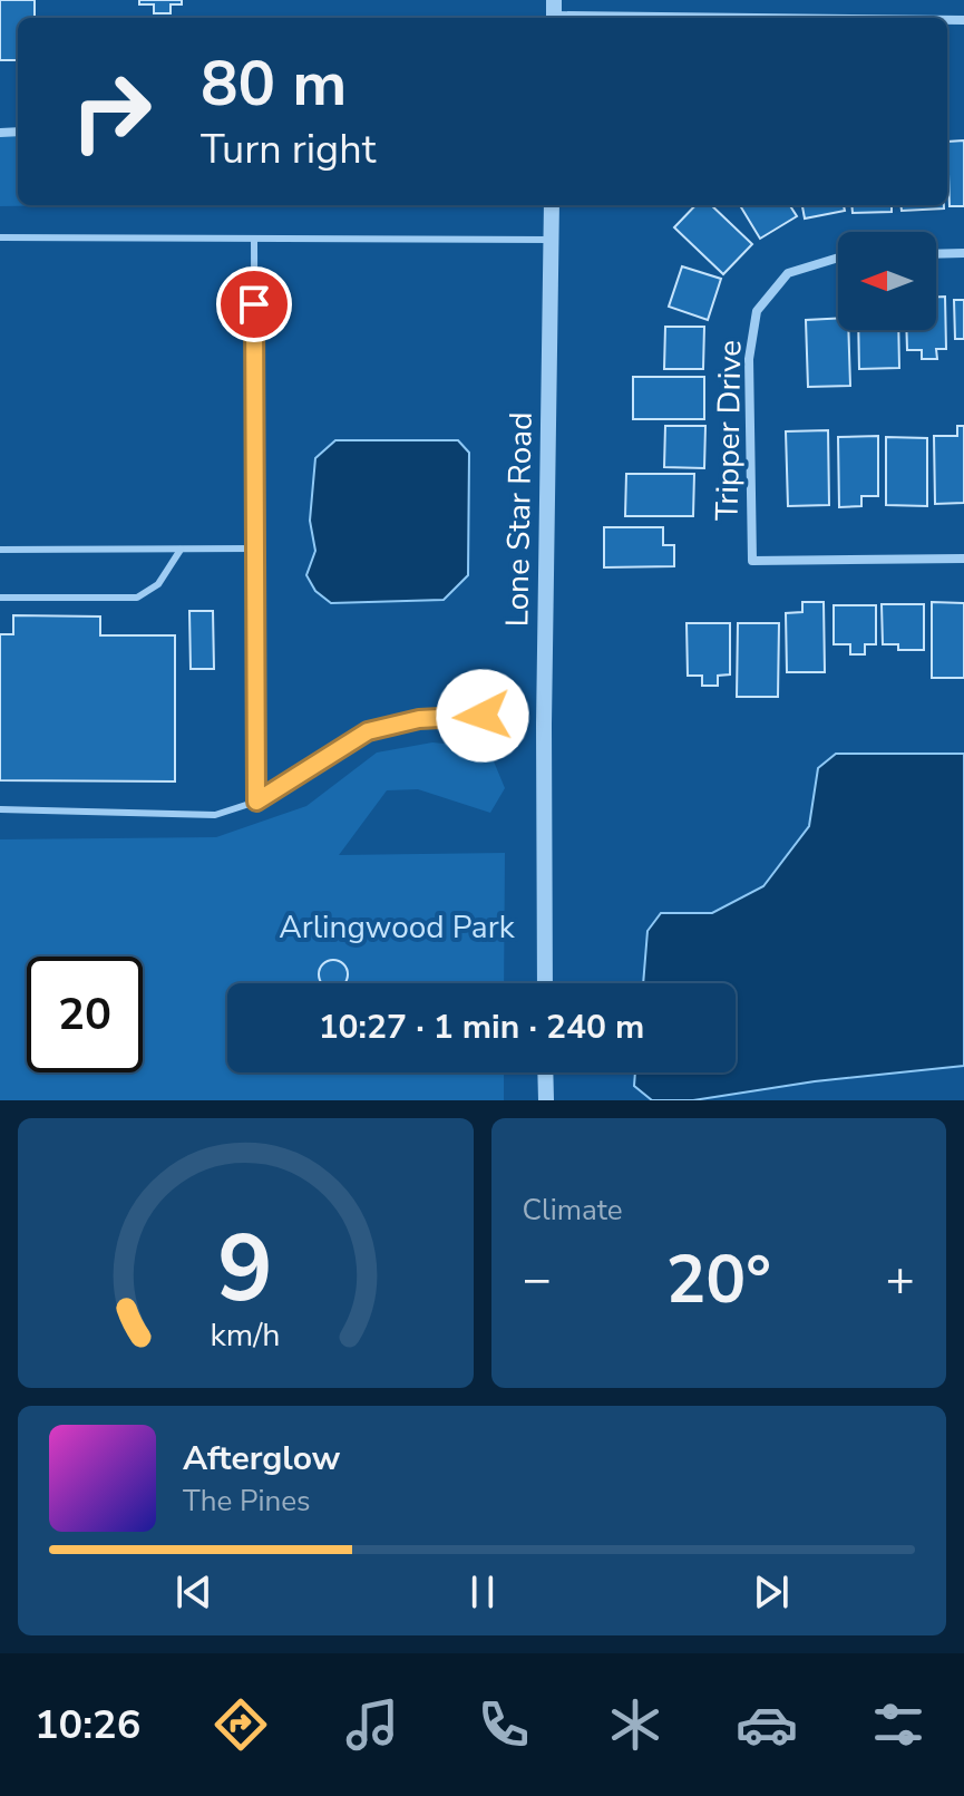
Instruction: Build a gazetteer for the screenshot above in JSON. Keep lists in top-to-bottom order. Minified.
{"streets":{"street":["Tripper Drive","Lone Star Road"]},"parks":["Arlingwood Park"],"north":"left","page":{"turn":["80 m","Turn right"],"limit":"20","trip":"10:27 · 1 min · 240 m","tile":"Climate","heat":["−","20°","+"],"song":["Afterglow","The Pines"],"tabs":"10:26","gauge":["9","km/h"]}}
